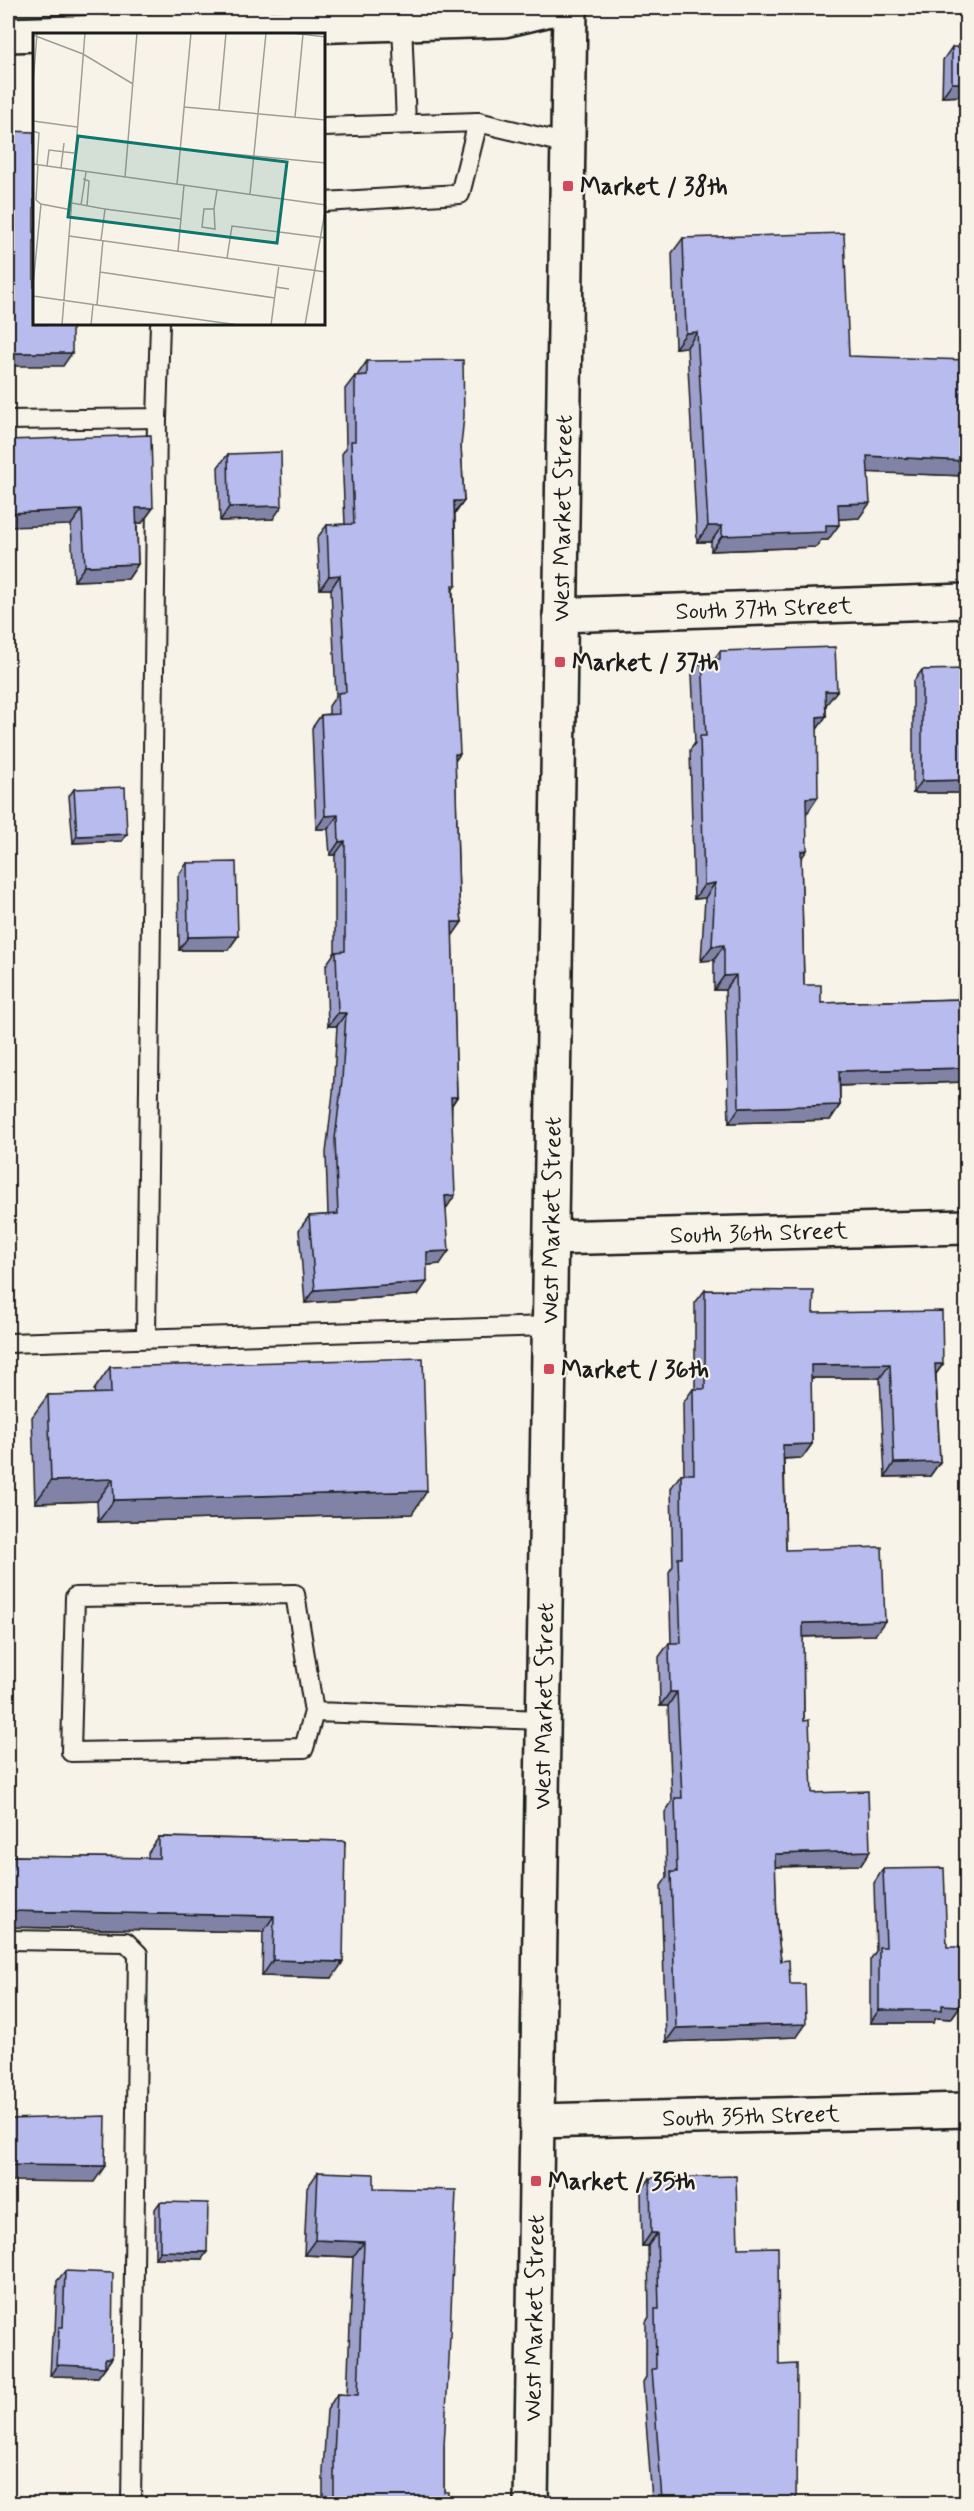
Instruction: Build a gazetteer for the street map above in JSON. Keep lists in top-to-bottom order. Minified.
{"streets":{"street":["West Market Street","South 37th Street","South 36th Street","South 35th Street"]},"crossings":[["West Market Street","South 37th Street"],["West Market Street","South 36th Street"],["West Market Street","South 35th Street"]],"places":{"transit":["Market / 38th","Market / 37th","Market / 36th","Market / 35th"]}}
